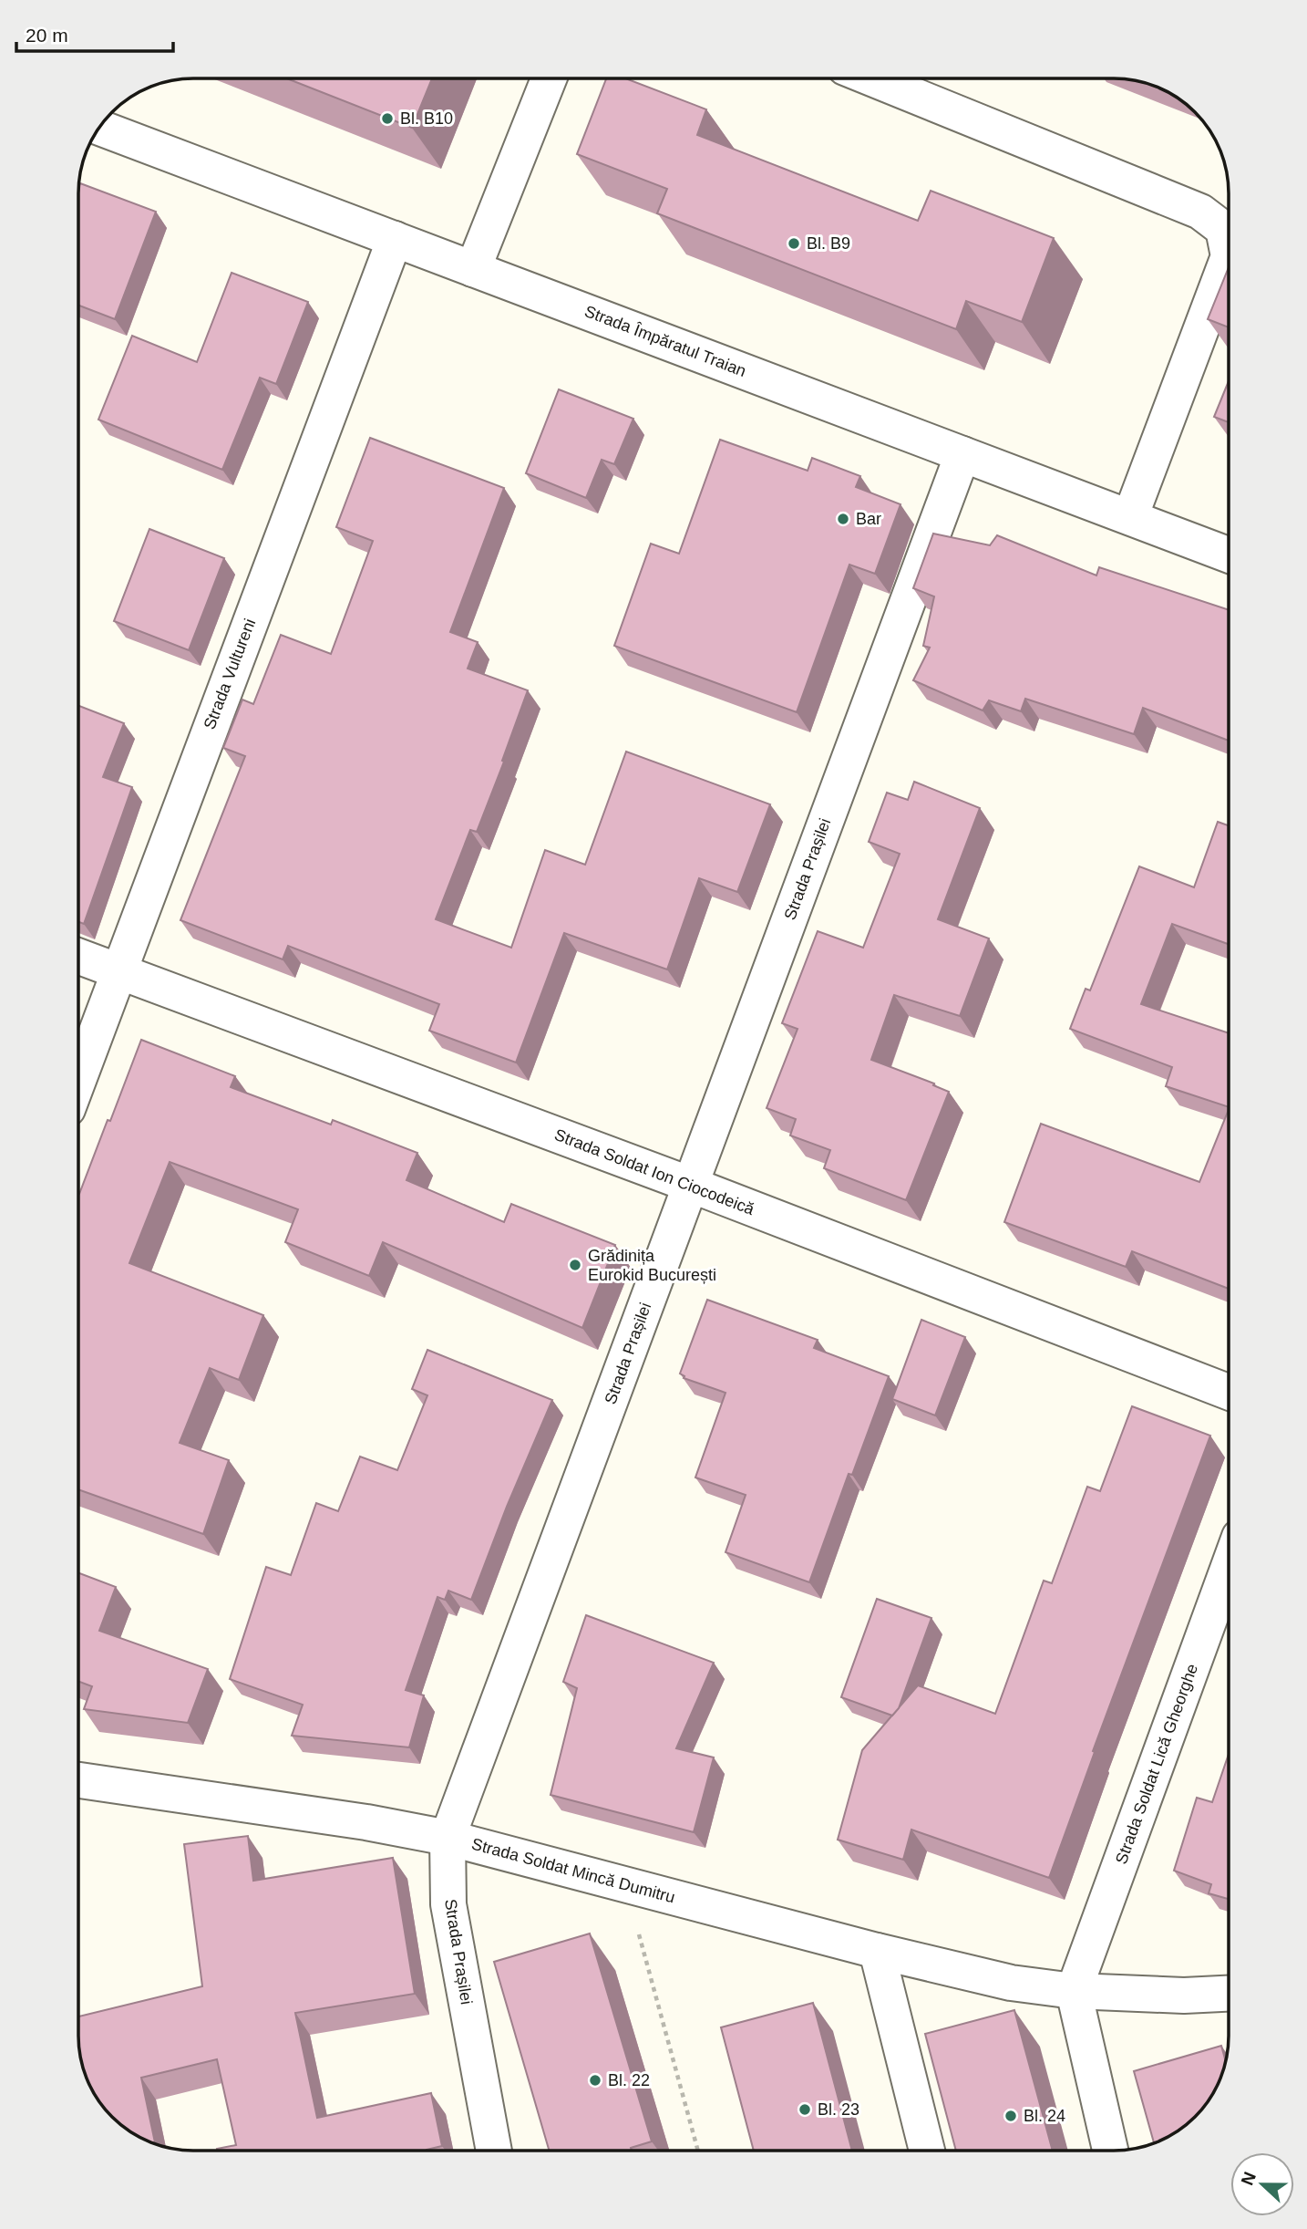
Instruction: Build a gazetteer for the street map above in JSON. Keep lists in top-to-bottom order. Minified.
{"streets":{"street":["Strada Împăratul Traian","Strada Vultureni","Strada Prașilei","Strada Soldat Ion Ciocodeică","Strada Soldat Lică Gheorghe","Strada Soldat Mincă Dumitru"]},"crossings":[["Strada Împăratul Traian","Strada Vultureni"],["Strada Împăratul Traian","Strada Prașilei"],["Strada Vultureni","Strada Soldat Ion Ciocodeică"],["Strada Prașilei","Strada Soldat Ion Ciocodeică"],["Strada Prașilei","Strada Soldat Mincă Dumitru"],["Strada Soldat Lică Gheorghe","Strada Soldat Mincă Dumitru"]],"places":["Bl. B10","Bl. B9","Bar","Grădinița Eurokid București","Bl. 22","Bl. 23","Bl. 24"],"scale_bar":"20 m","north":"left"}
